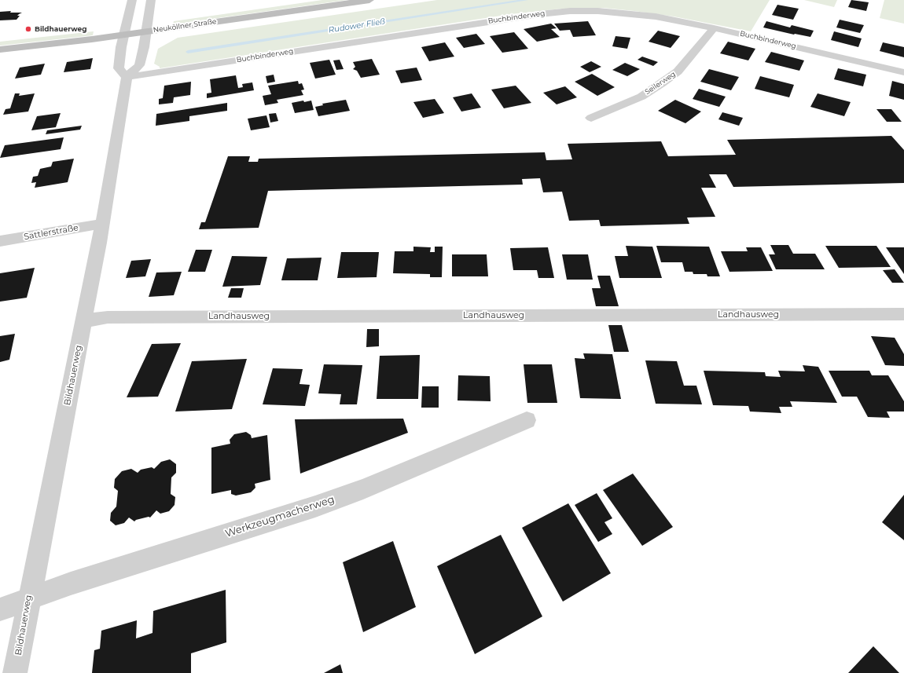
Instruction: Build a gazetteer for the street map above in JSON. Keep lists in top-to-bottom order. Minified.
{"streets":{"main road":["Neuköllner Straße"],"street":["Buchbinderweg","Seilerweg","Sattlerstraße","Landhausweg","Bildhauerweg","Werkzeugmacherweg"]},"crossings":[["Buchbinderweg","Seilerweg"],["Buchbinderweg","Bildhauerweg"],["Sattlerstraße","Bildhauerweg"],["Landhausweg","Bildhauerweg"],["Bildhauerweg","Werkzeugmacherweg"]],"water":["Rudower Fließ"],"places":["Bildhauerweg"]}
